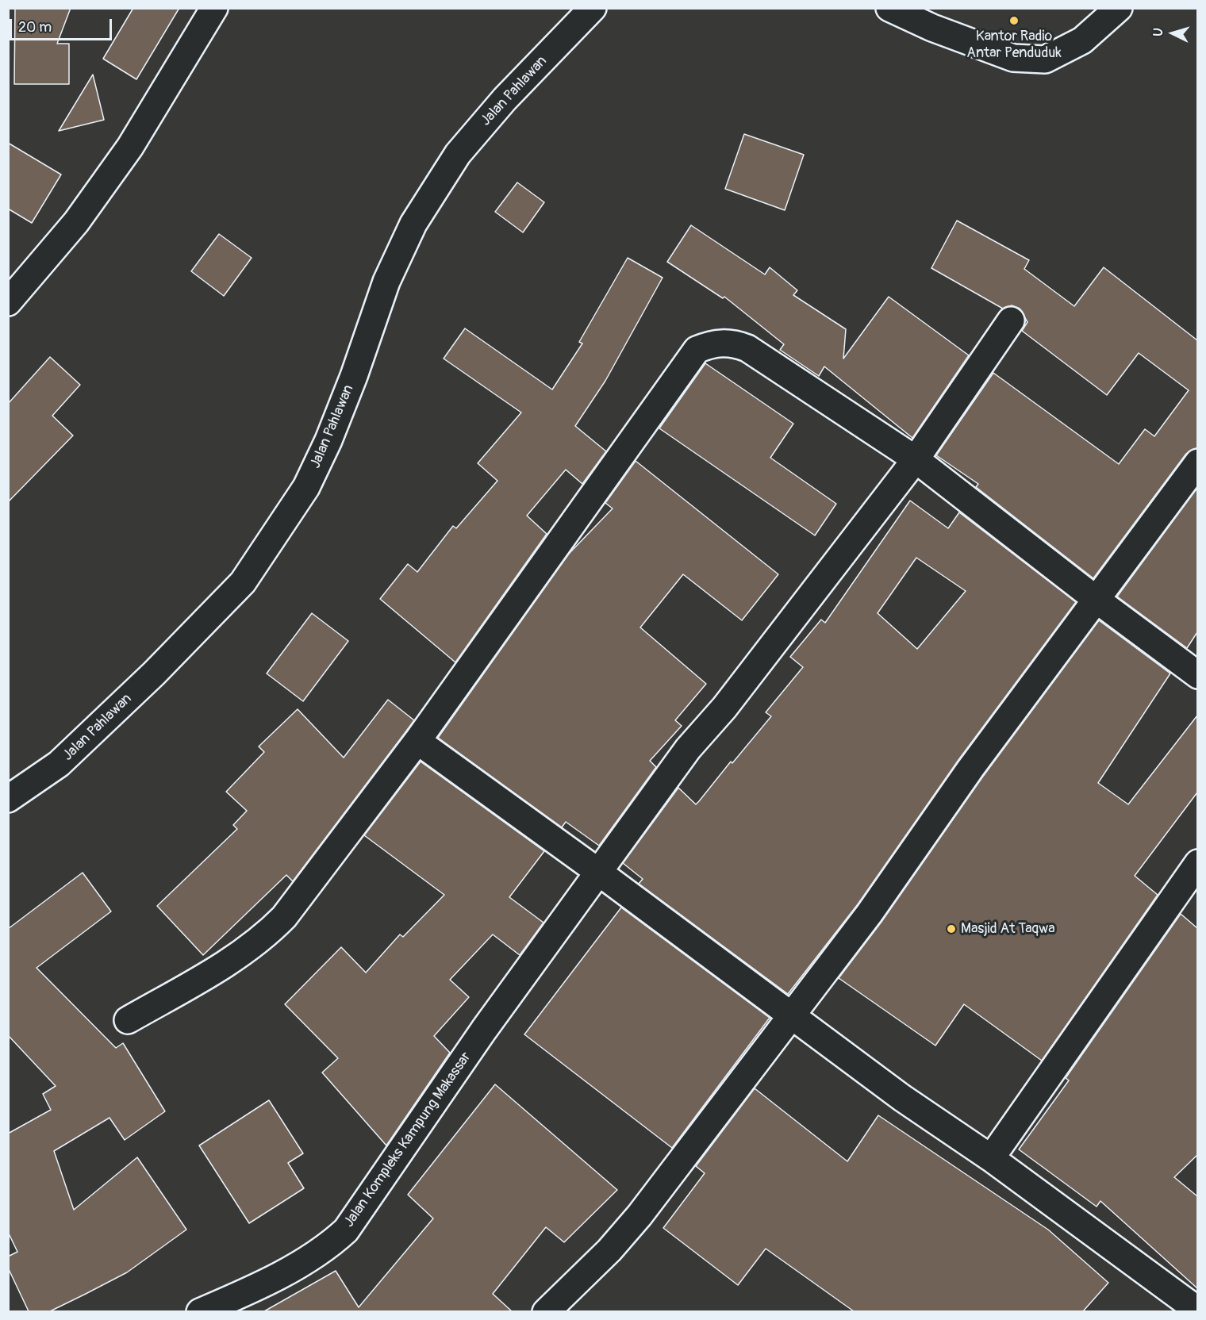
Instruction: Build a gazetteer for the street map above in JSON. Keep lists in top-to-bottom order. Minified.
{"streets":{"street":["Jalan Pahlawan","Jalan Kompleks Kampung Makassar"]},"places":["Kantor Radio Antar Penduduk","Masjid At Taqwa"],"scale_bar":"20 m","north":"left"}
